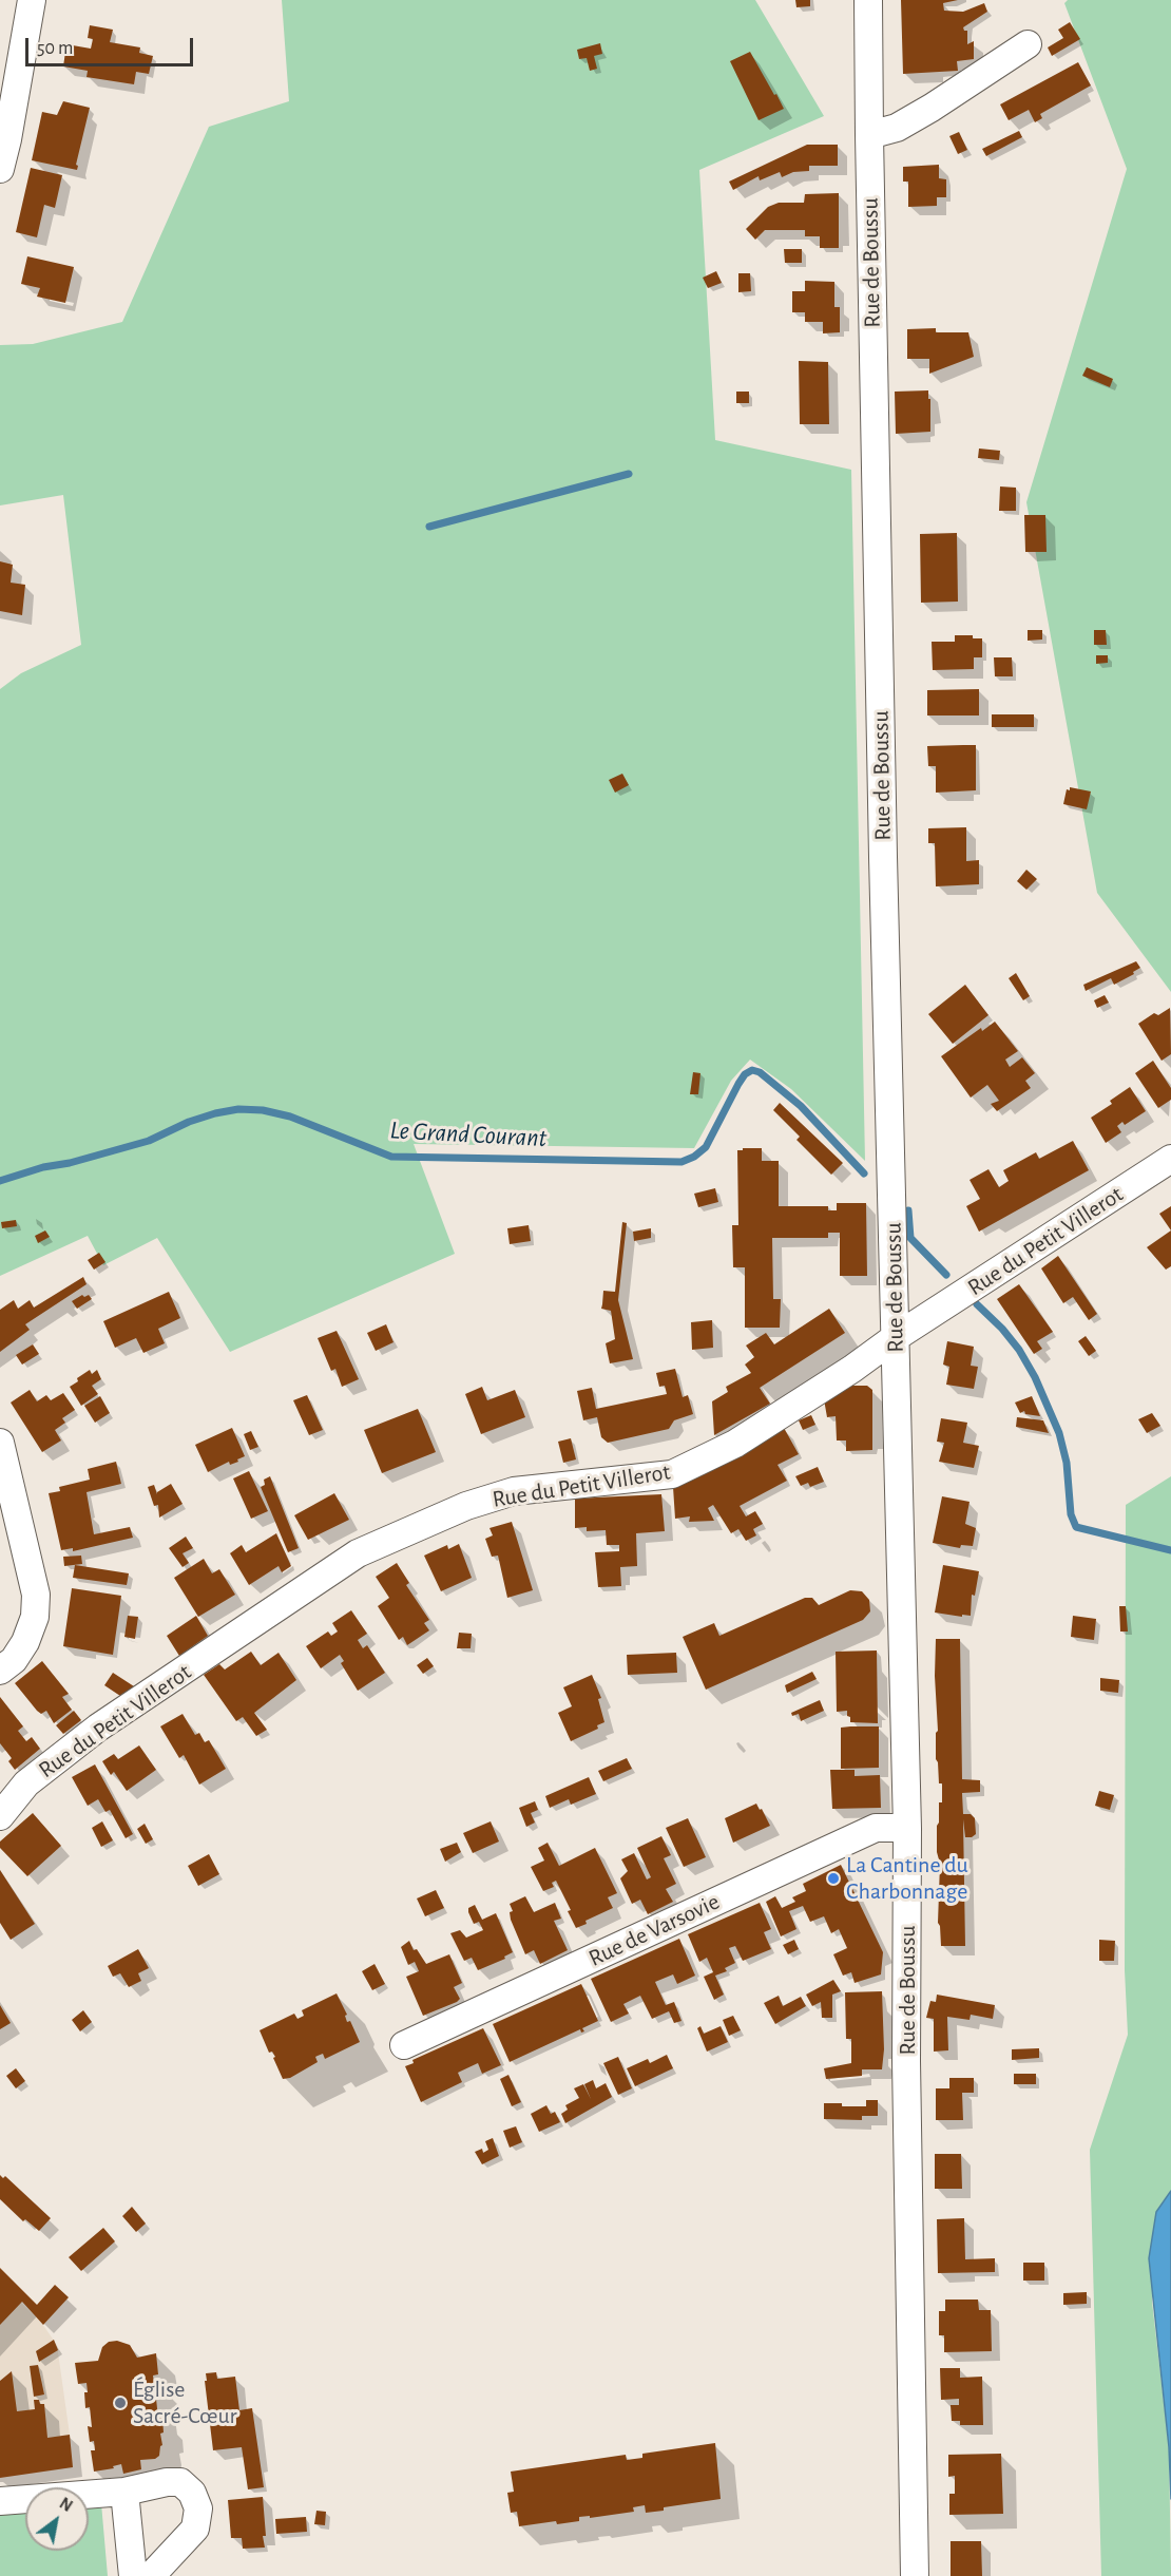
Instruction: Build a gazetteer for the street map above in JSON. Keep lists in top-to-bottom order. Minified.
{"streets":{"street":["Rue de Boussu","Rue du Petit Villerot","Rue de Varsovie"]},"crossings":[["Rue de Boussu","Rue du Petit Villerot"],["Rue de Boussu","Rue de Varsovie"]],"water":["Le Grand Courant"],"places":["La Cantine du Charbonnage","Église Sacré-Cœur"],"scale_bar":"50 m","north":"top right"}
